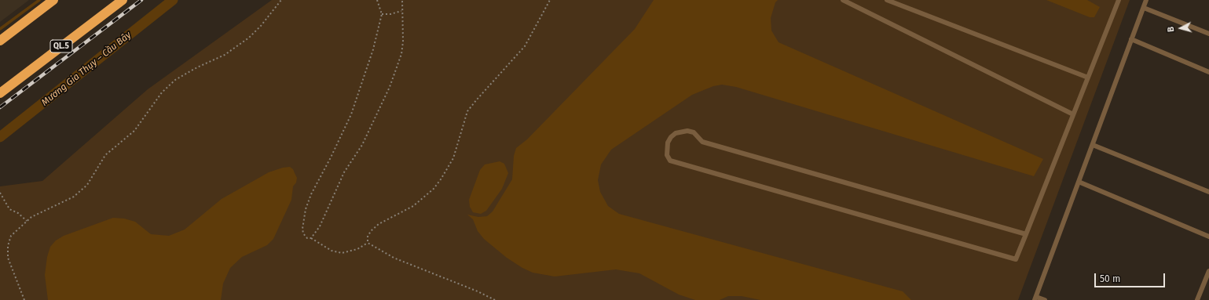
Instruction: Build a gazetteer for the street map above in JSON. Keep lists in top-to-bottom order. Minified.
{"streets":{"highway":["QL.5"]},"water":["Mương Gia Thụy – Cầu Bây"],"scale_bar":"50 m","north":"left"}
